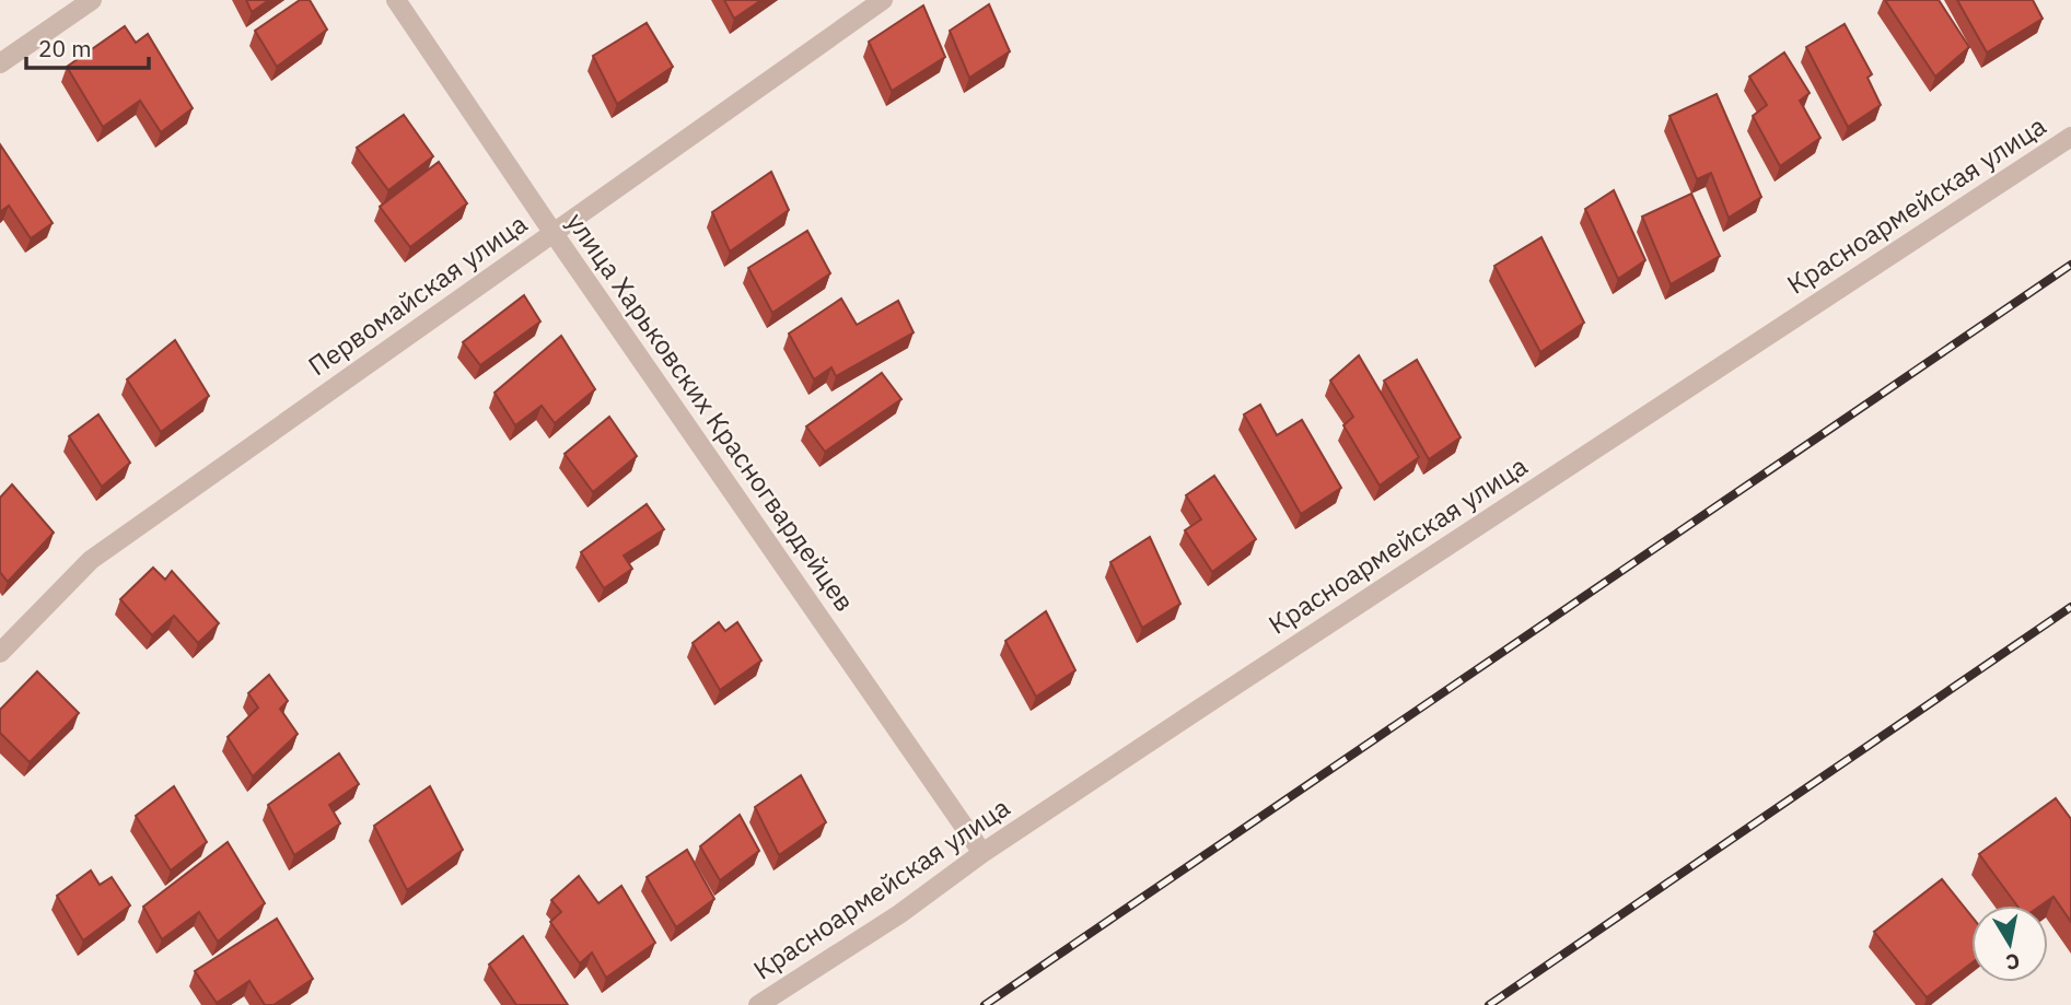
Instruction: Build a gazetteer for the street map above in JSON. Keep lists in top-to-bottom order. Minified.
{"streets":{"street":["Красноармейская улица","Первомайская улица","улица Харьковских Красногвардейцев"]},"crossings":[["Красноармейская улица","улица Харьковских Красногвардейцев"],["Первомайская улица","улица Харьковских Красногвардейцев"]],"scale_bar":"20 m","north":"bottom"}
